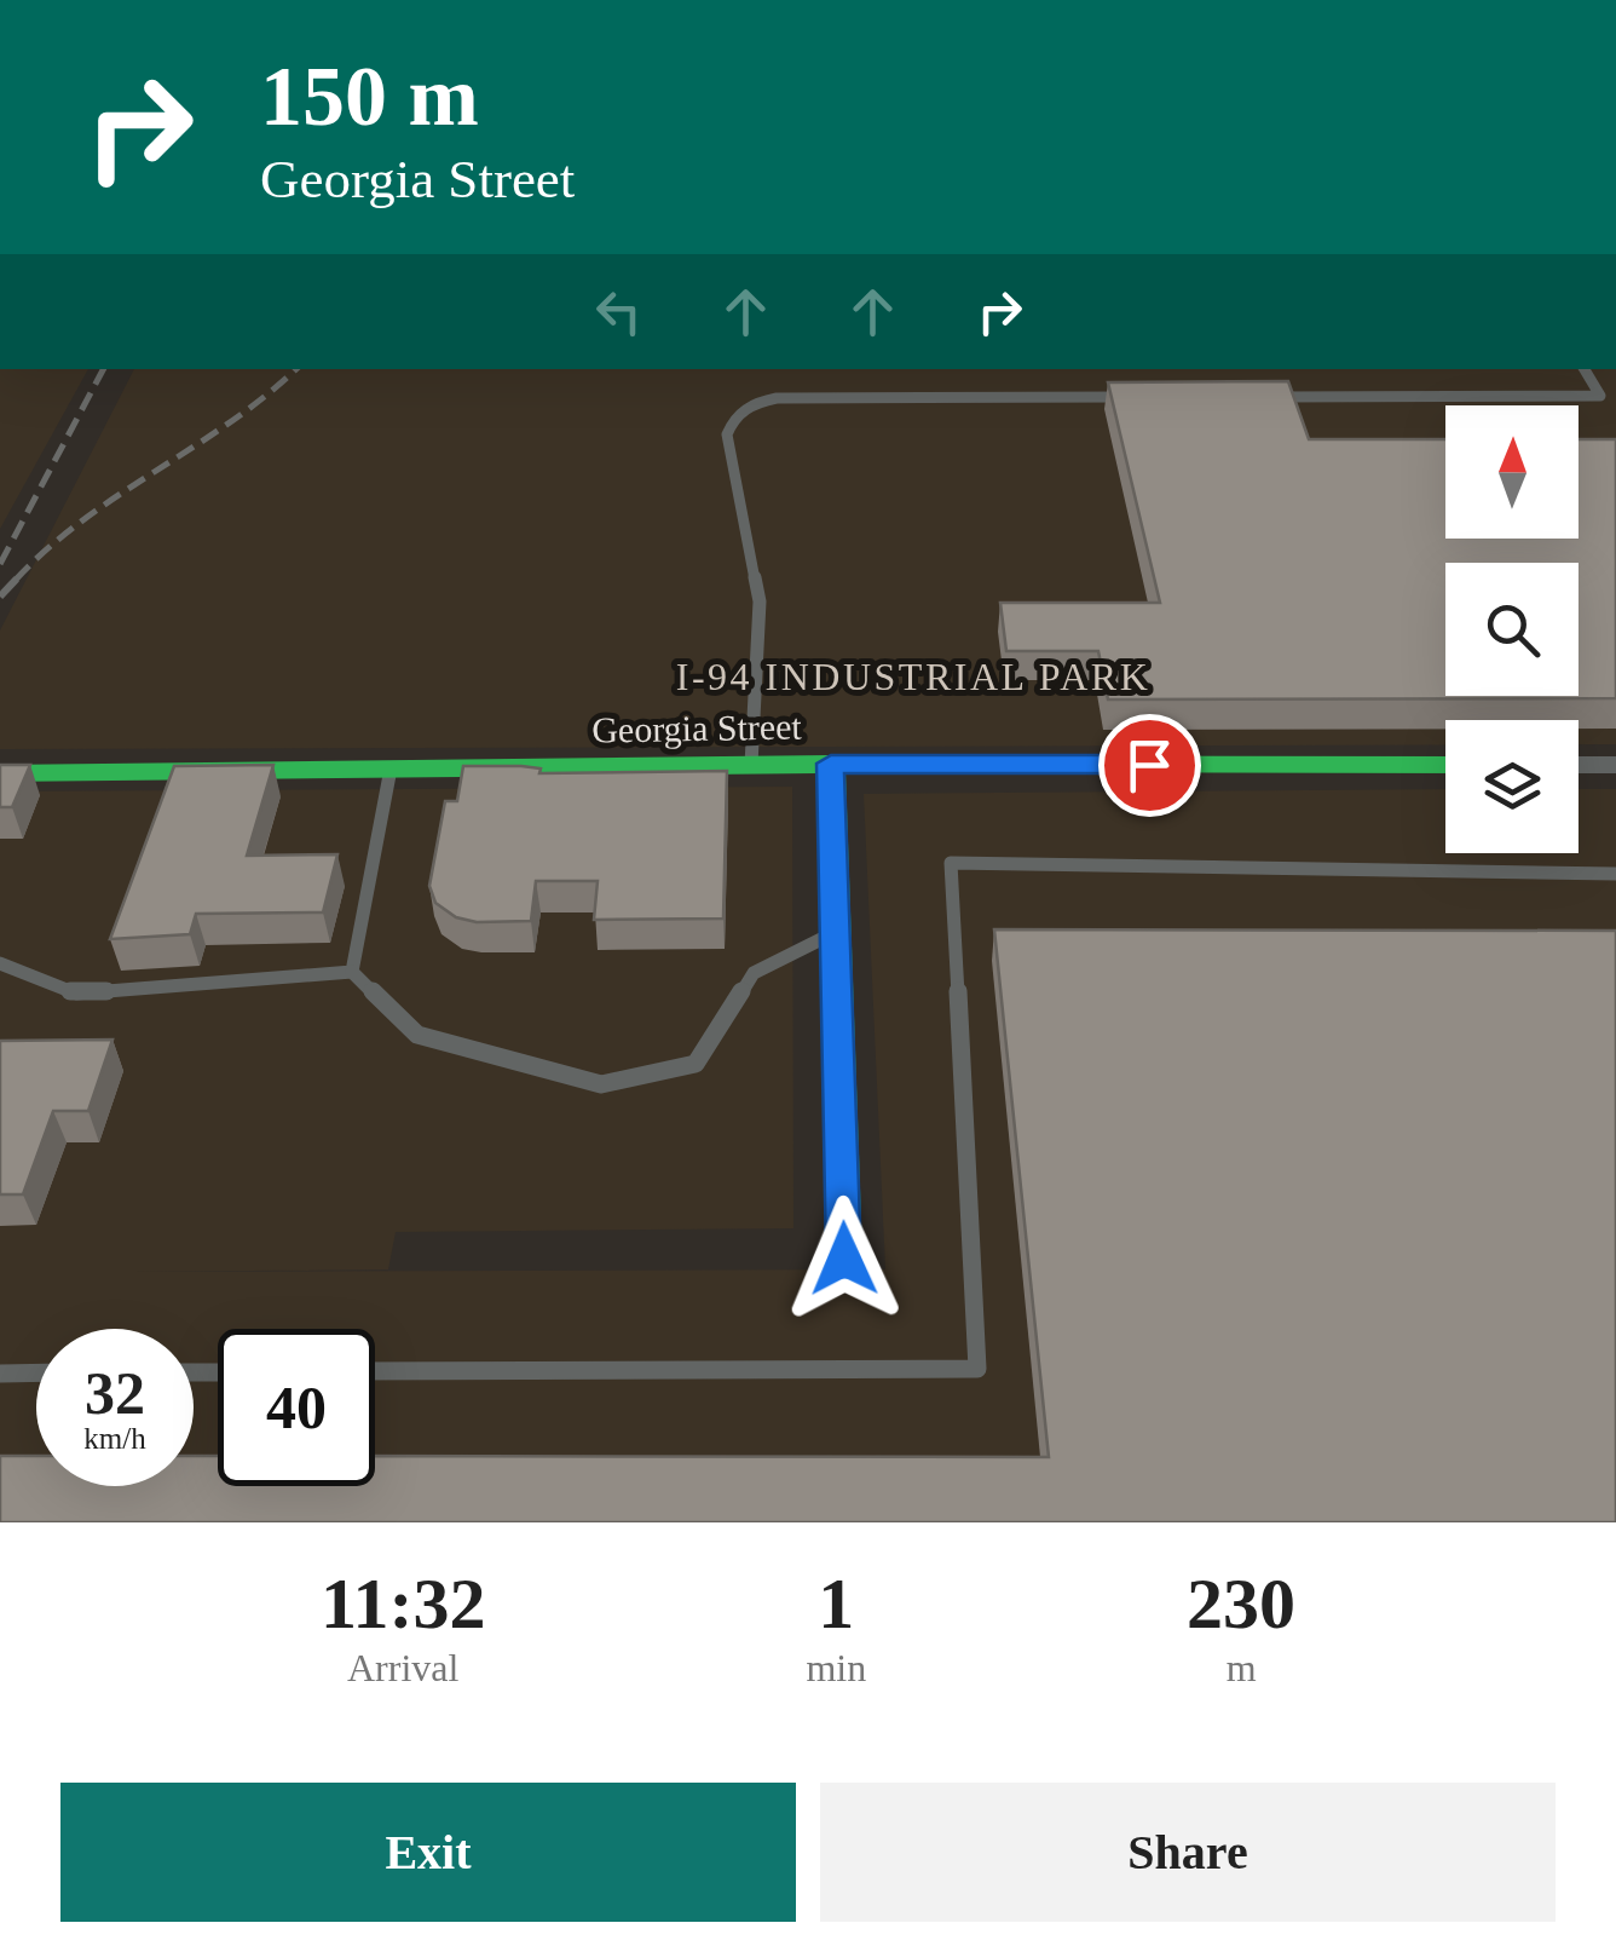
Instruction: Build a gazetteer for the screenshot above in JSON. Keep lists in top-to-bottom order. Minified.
{"streets":{"street":["Georgia Street"]},"districts":["I-94 INDUSTRIAL PARK"],"north":"top","page":{"turn":["150 m","Georgia Street"],"speed":"32 km/h","limit":"40","eta":["11:32","Arrival","1","min","230","m"],"buttons":["Exit","Share"]}}
